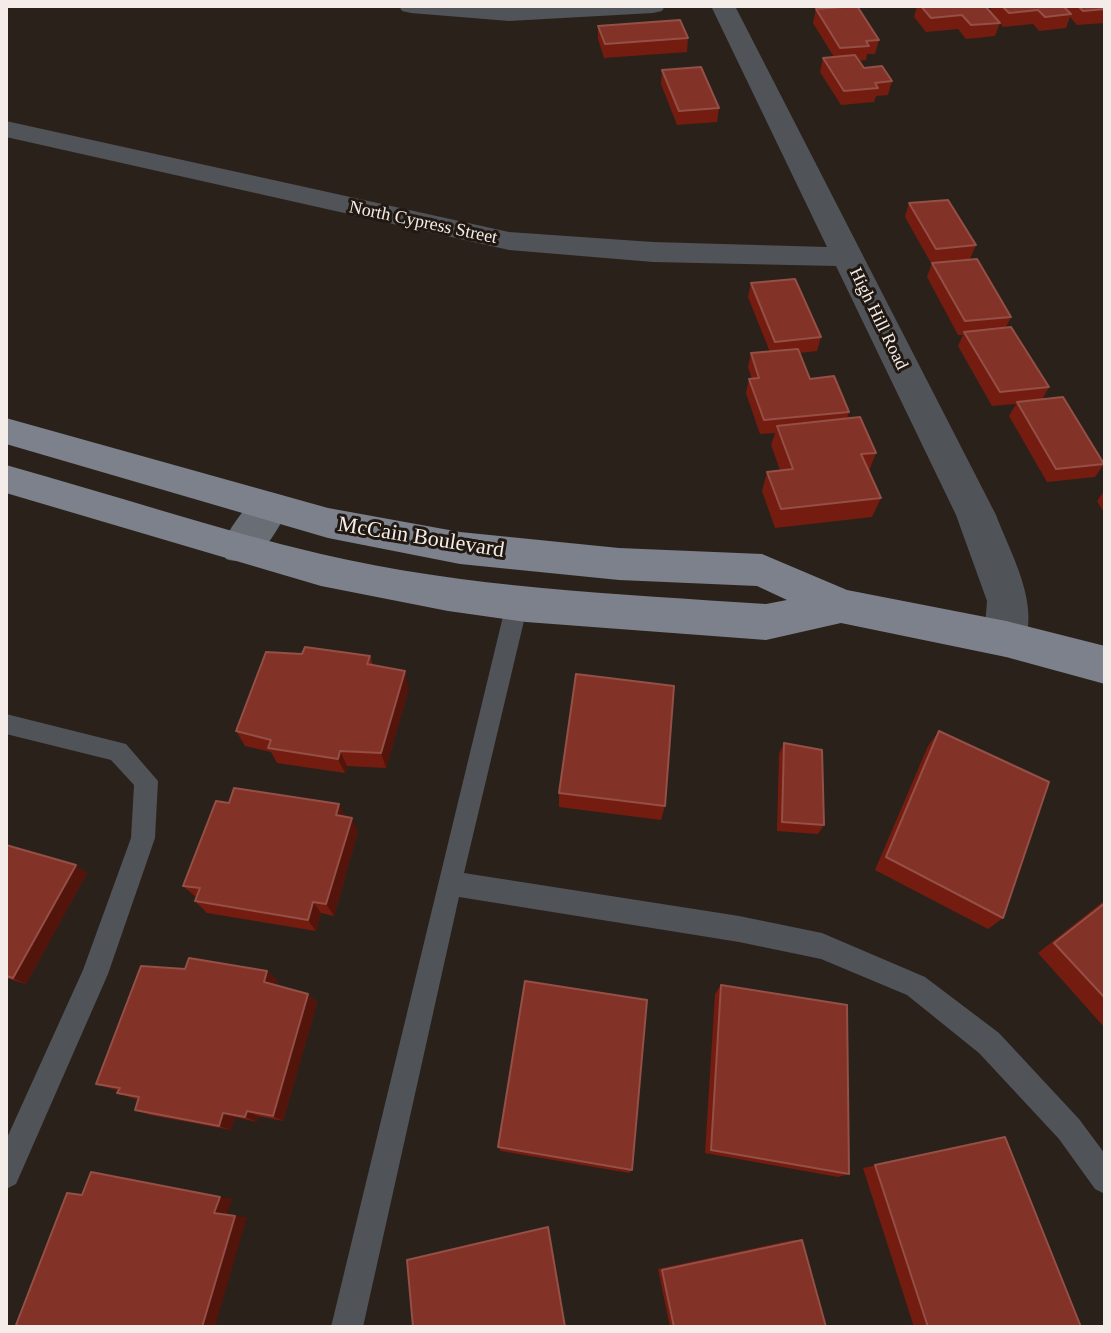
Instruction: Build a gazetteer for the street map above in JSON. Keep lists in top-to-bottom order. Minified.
{"streets":{"main road":["McCain Boulevard"],"street":["North Cypress Street","High Hill Road"]},"crossings":[["North Cypress Street","High Hill Road"],["High Hill Road","McCain Boulevard"]]}
